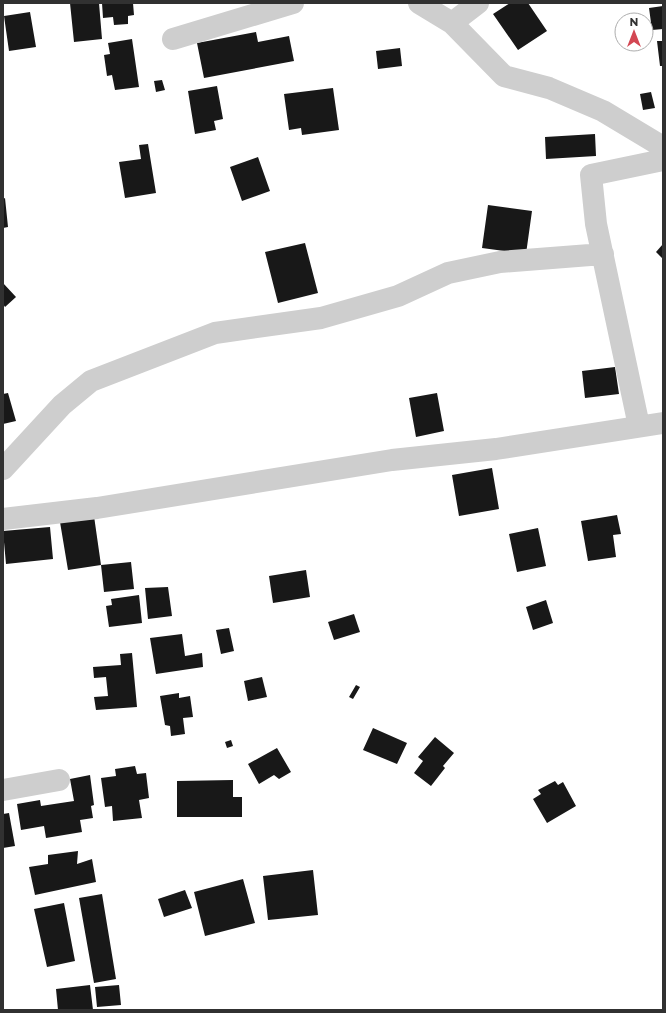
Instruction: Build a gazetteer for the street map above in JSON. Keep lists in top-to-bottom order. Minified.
{"north":"top"}
